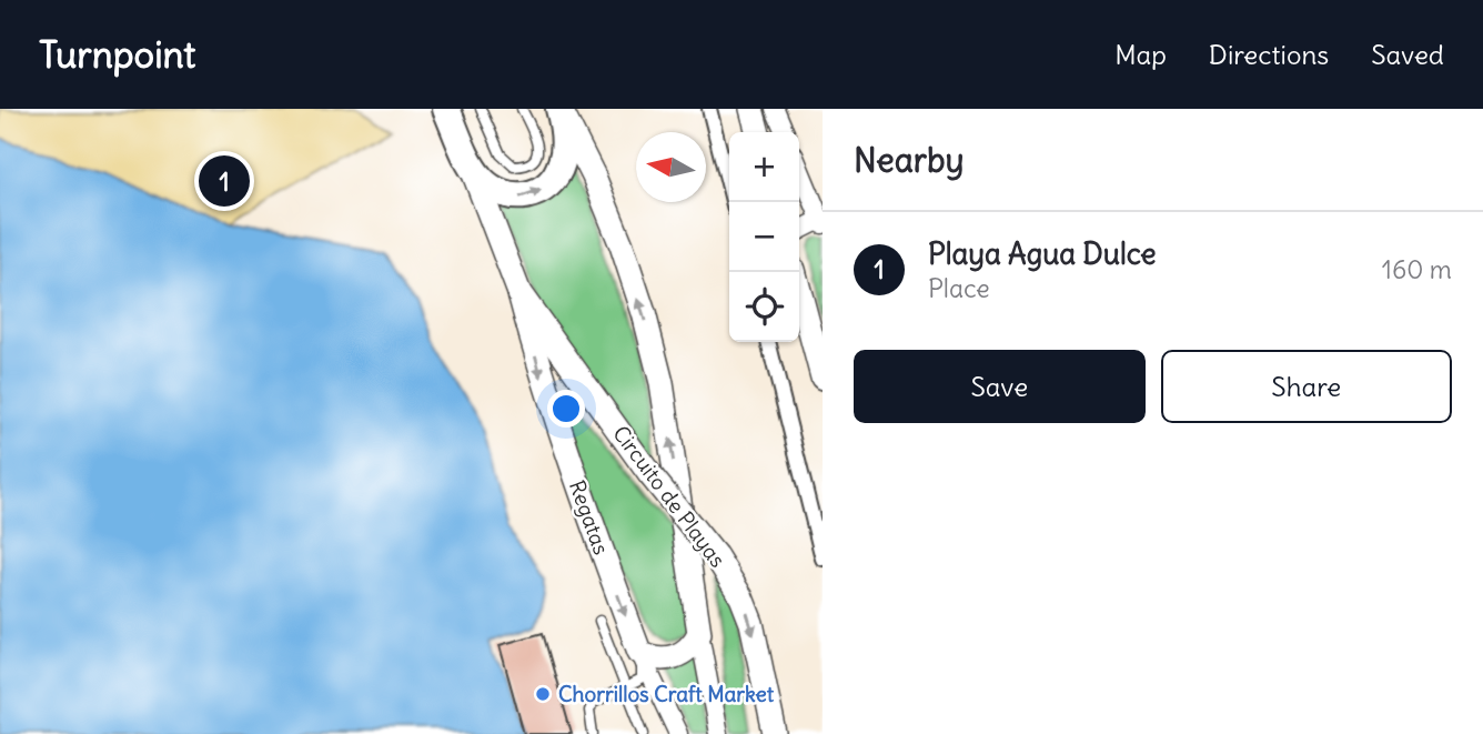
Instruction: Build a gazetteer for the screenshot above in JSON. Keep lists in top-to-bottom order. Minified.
{"streets":{"highway":["Circuito de Playas"],"main road":["Regatas"]},"crossings":[["Circuito de Playas","Regatas"]],"one_way":["Circuito de Playas"],"places":["Chorrillos Craft Market"],"north":"left","page":{"header":"Turnpoint","nav":["Map","Directions","Saved"],"heading":"Nearby","map_buttons":["+","−"],"pins":"1","list":[{"mark":"1","name":"Playa Agua Dulce","note":"Place","value":"160 m"}],"buttons":["Save","Share"]}}
